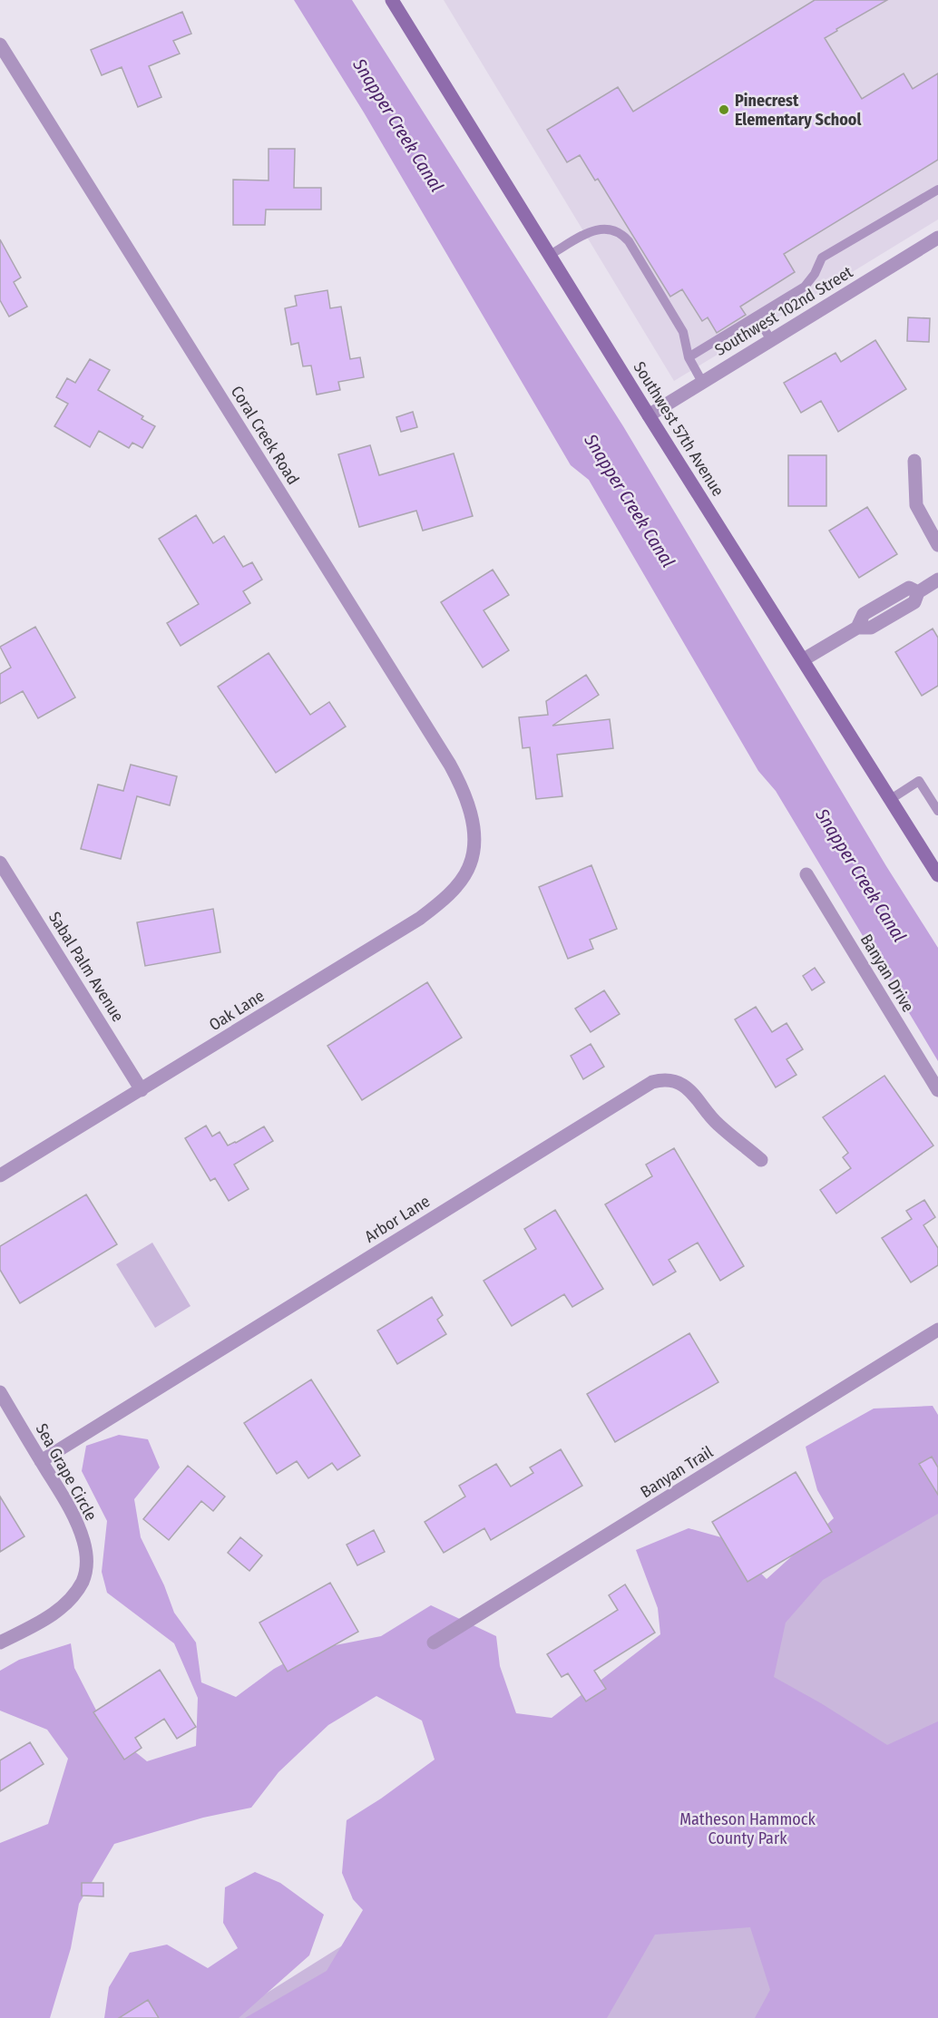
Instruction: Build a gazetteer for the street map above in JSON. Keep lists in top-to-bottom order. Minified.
{"streets":{"main road":["Southwest 57th Avenue"],"street":["Southwest 102nd Street","Coral Creek Road","Sabal Palm Avenue","Banyan Drive","Oak Lane","Arbor Lane","Sea Grape Circle","Banyan Trail"]},"crossings":[["Southwest 102nd Street","Southwest 57th Avenue"],["Coral Creek Road","Oak Lane"],["Sabal Palm Avenue","Oak Lane"],["Arbor Lane","Sea Grape Circle"]],"water":["Snapper Creek Canal"],"parks":["Matheson Hammock County Park"],"places":["Pinecrest Elementary School"]}
